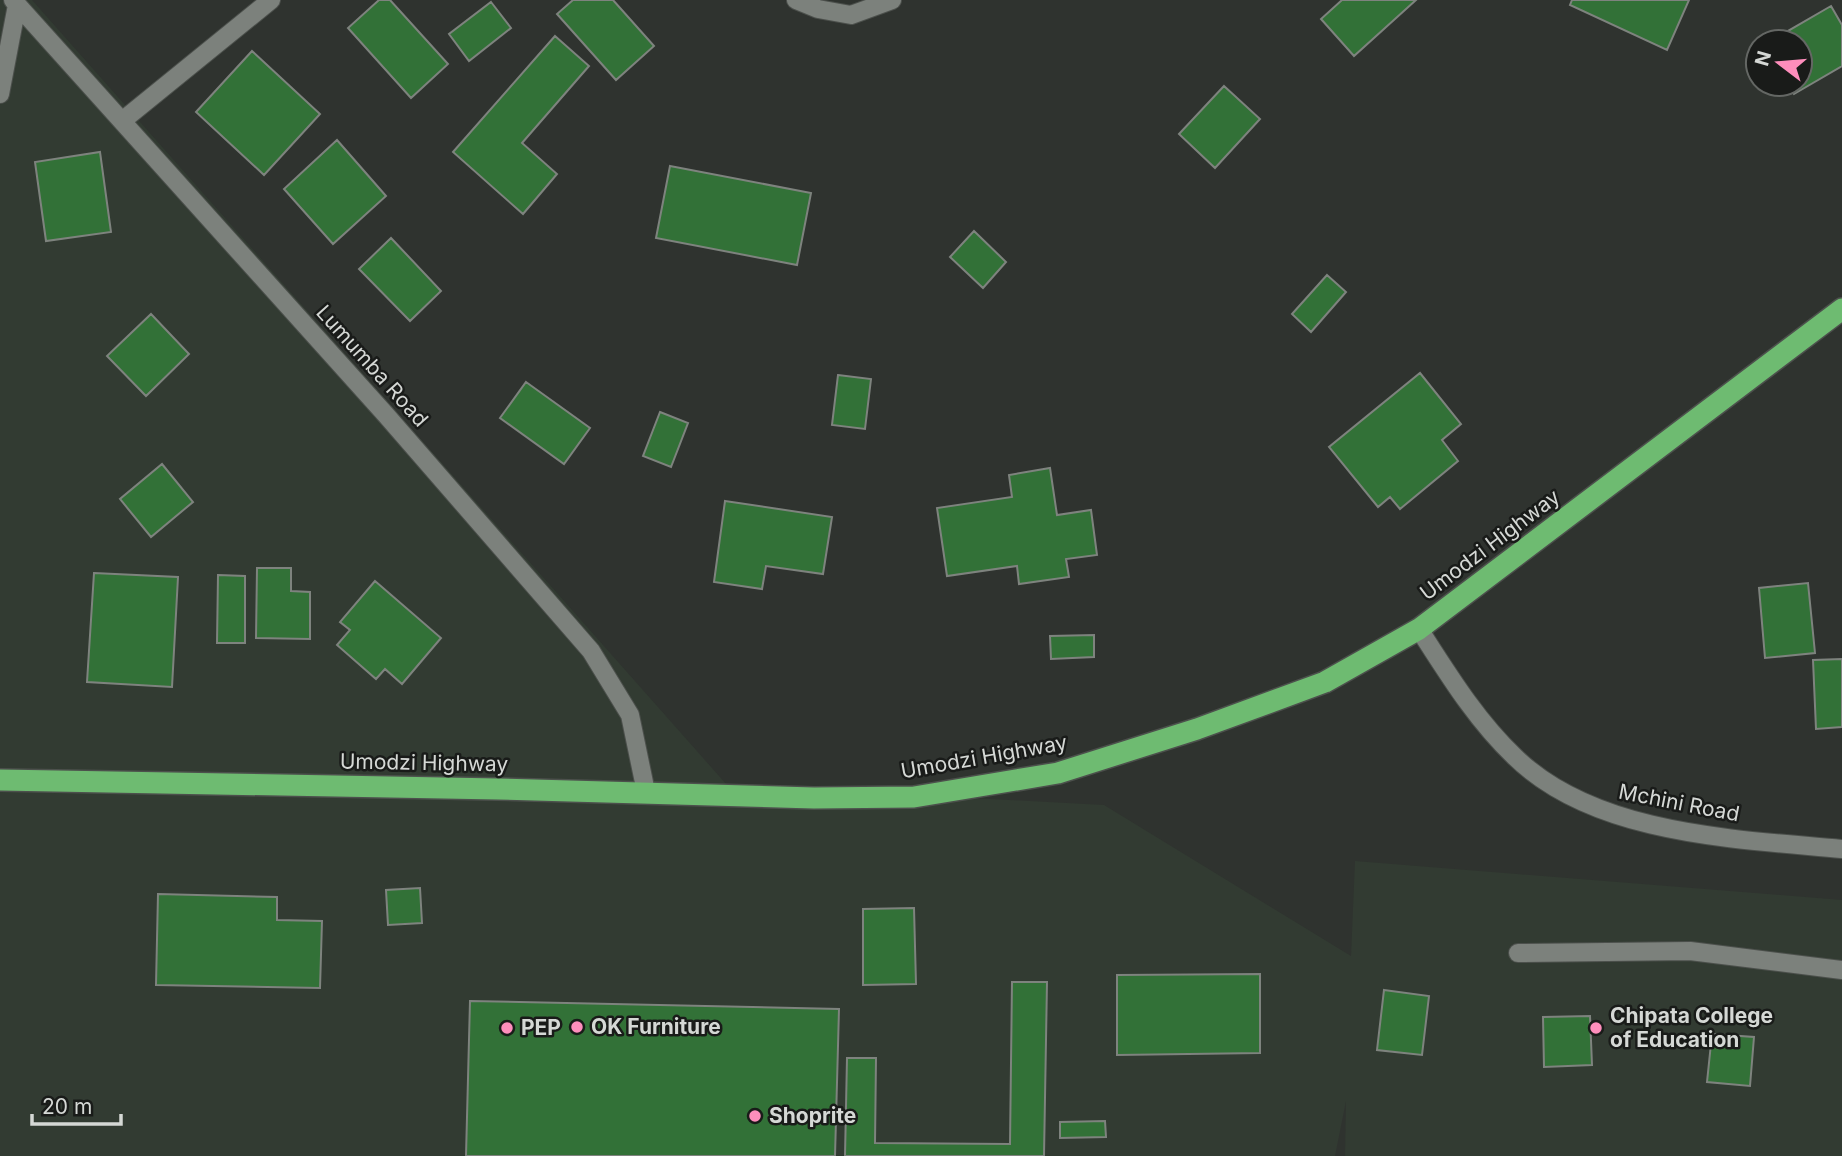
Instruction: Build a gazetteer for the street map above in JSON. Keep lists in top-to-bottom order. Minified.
{"streets":{"highway":["Umodzi Highway"],"street":["Lumumba Road","Mchini Road"]},"crossings":[["Lumumba Road","Umodzi Highway"],["Umodzi Highway","Mchini Road"]],"places":["OK Furniture","PEP","Chipata College of Education","Shoprite"],"scale_bar":"20 m","north":"left"}
